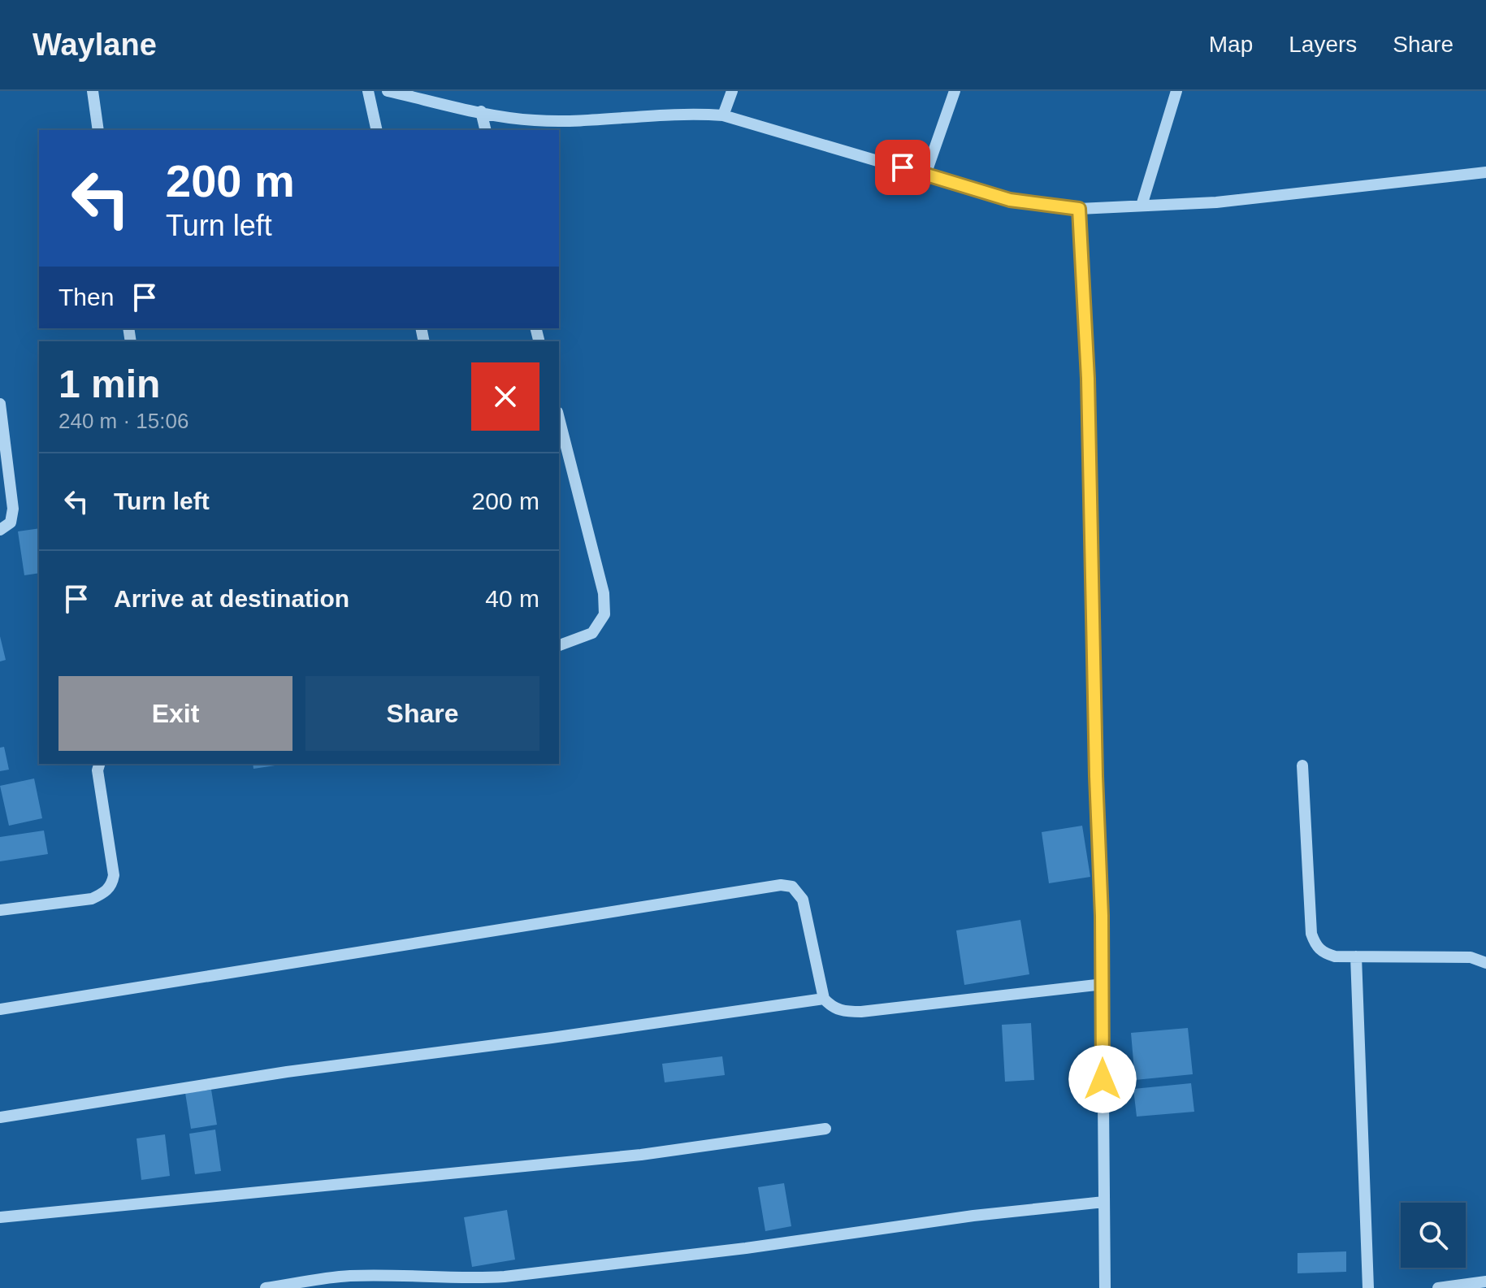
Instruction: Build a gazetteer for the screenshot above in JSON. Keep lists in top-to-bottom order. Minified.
{"page":{"header":"Waylane","nav":["Map","Layers","Share"],"turn":["200 m","Turn left"],"then":"Then","heading":["1 min","240 m · 15:06"],"list":[{"name":"Turn left","value":"200 m"},{"name":"Arrive at destination","value":"40 m"}],"buttons":["Exit","Share"]}}
